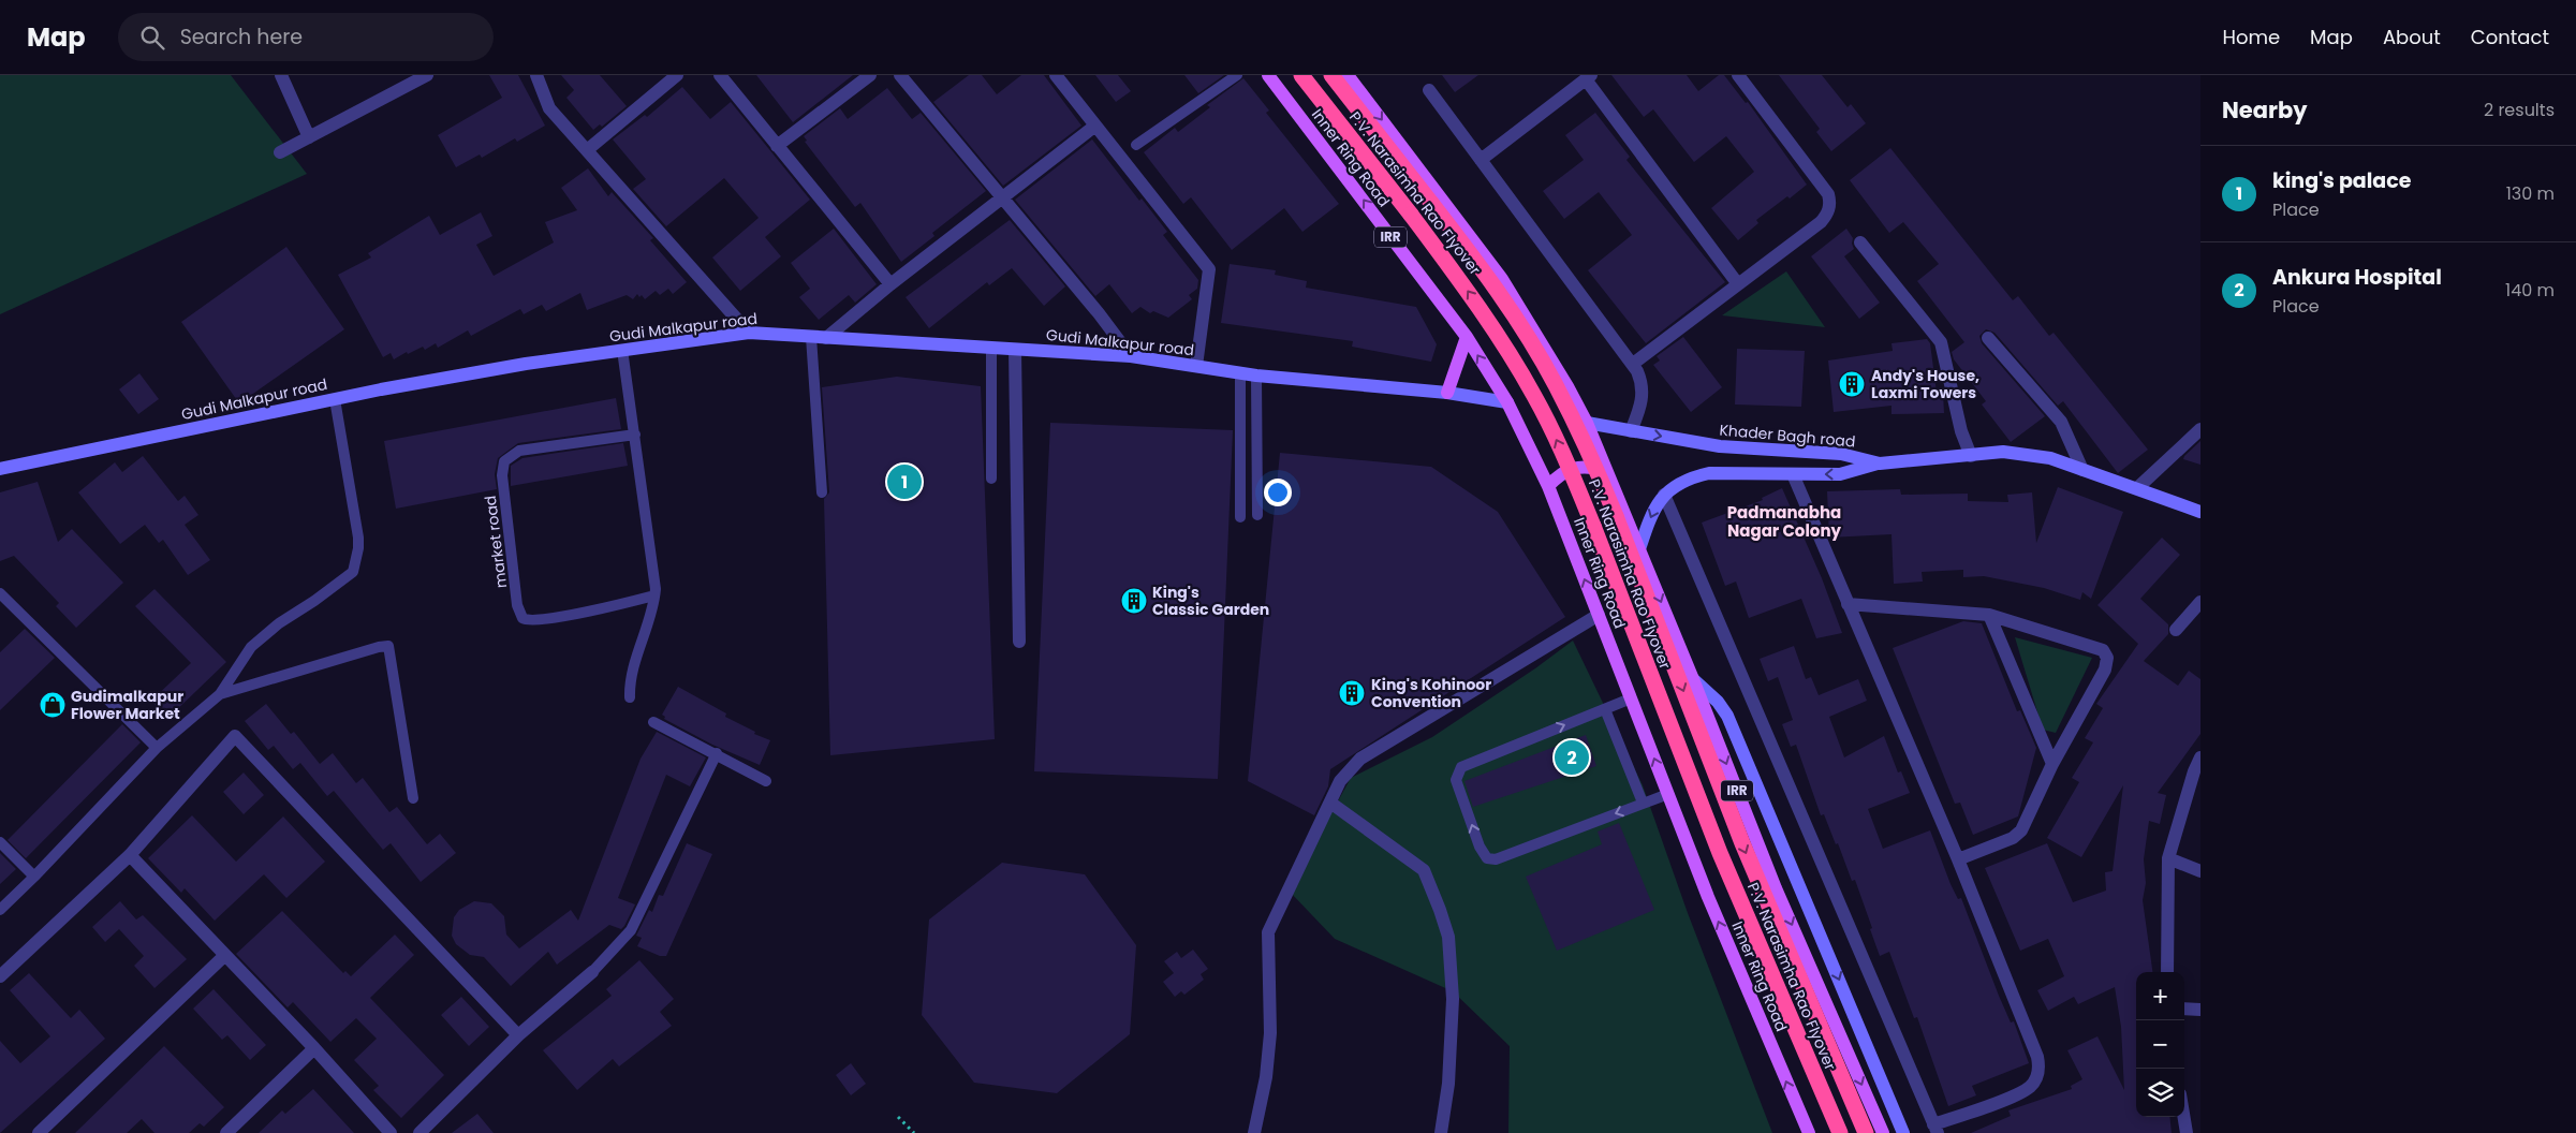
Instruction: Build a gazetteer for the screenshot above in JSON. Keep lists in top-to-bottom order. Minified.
{"streets":{"highway":["P.V. Narasimha Rao Flyover"],"main road":["Inner Ring Road","IRR"],"street":["Gudi Malkapur road","Khader Bagh road"],"lane":["market road"]},"crossings":[["Inner Ring Road","Gudi Malkapur road"],["IRR","Khader Bagh road"]],"districts":["Padmanabha Nagar Colony"],"places":{"building":["Andy's House, Laxmi Towers","King's Classic Garden","King's Kohinoor Convention"],"shop":["Gudimalkapur Flower Market"]},"page":{"header":"Map","search":"Search here","nav":["Home","Map","About","Contact"],"heading":["Nearby","2 results"],"list":[{"mark":"1","name":"king's palace","note":"Place","value":"130 m"},{"mark":"2","name":"Ankura Hospital","note":"Place","value":"140 m"}],"pins":["1","2"],"map_buttons":["+","−"]}}
